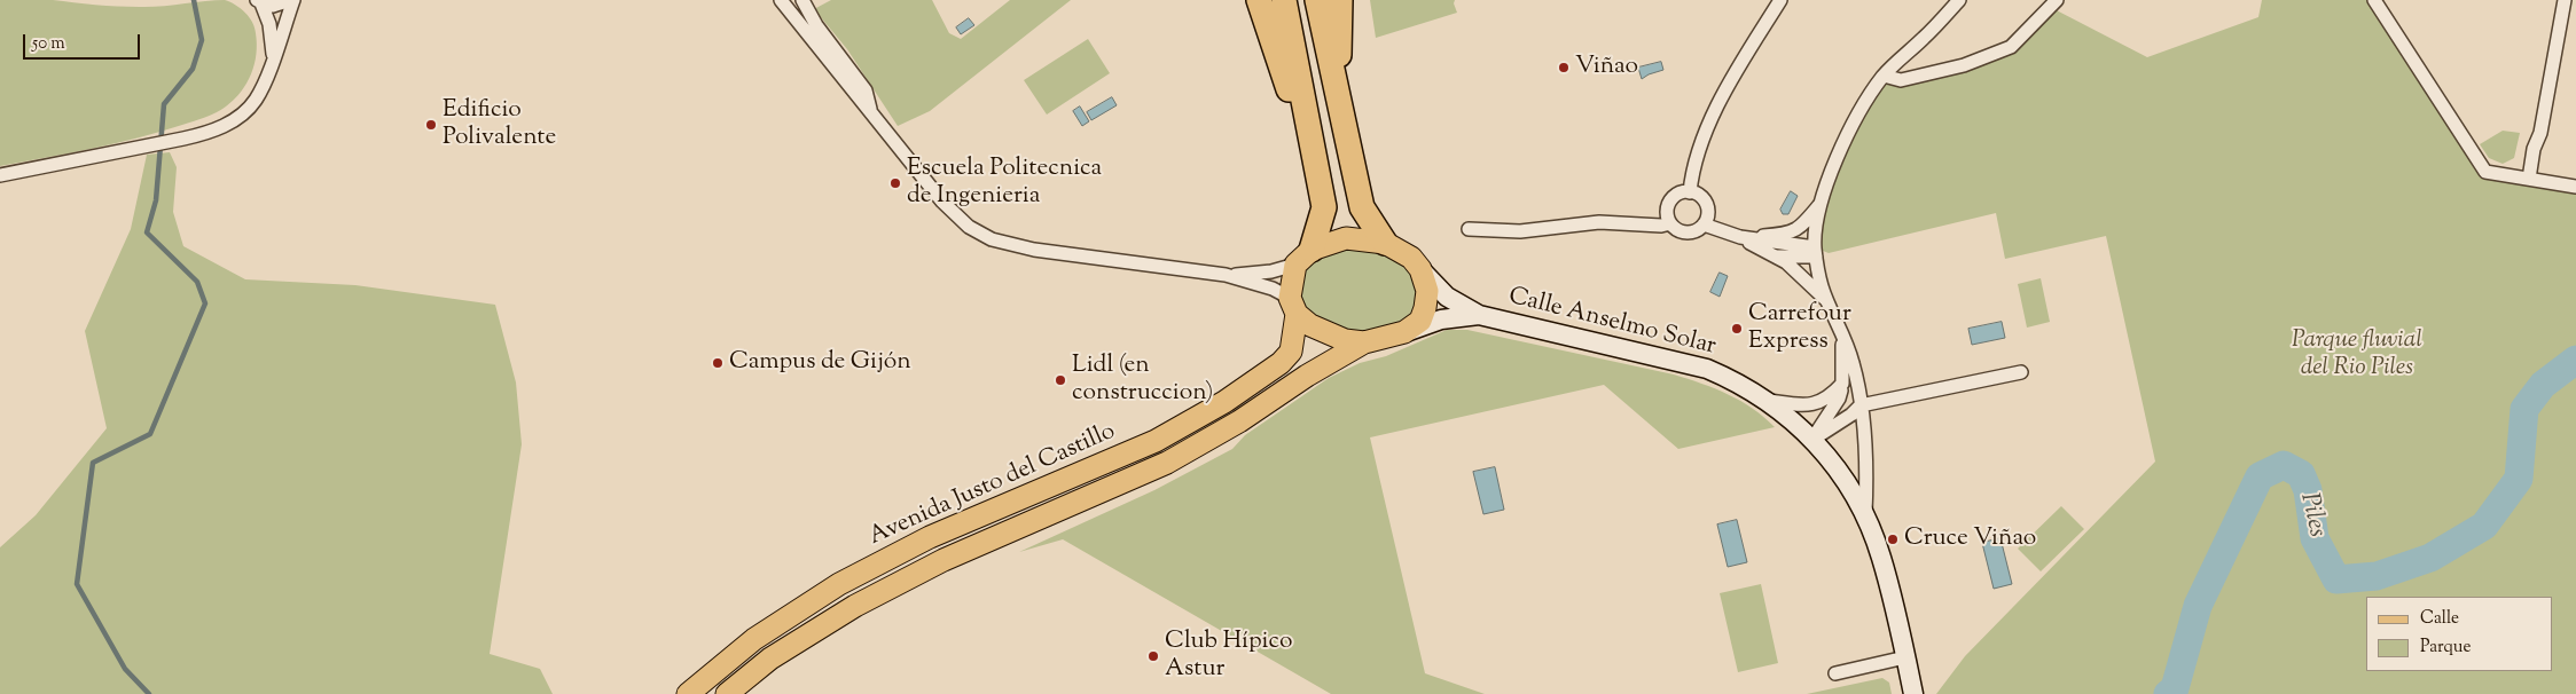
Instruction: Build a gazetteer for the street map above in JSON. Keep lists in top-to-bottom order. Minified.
{"streets":{"main road":["Calle Anselmo Solar","Avenida Justo del Castillo"]},"crossings":[["Calle Anselmo Solar","Avenida Justo del Castillo"]],"water":["Piles"],"parks":["Parque fluvial del Rio Piles"],"places":["Viñao","Edificio Polivalente","Escuela Politecnica de Ingenieria","Carrefour Express","Campus de Gijón","Lidl (en construccion)","Cruce Viñao","Club Hípico Astur"],"legend":["Calle","Parque"],"scale_bar":"50 m"}
